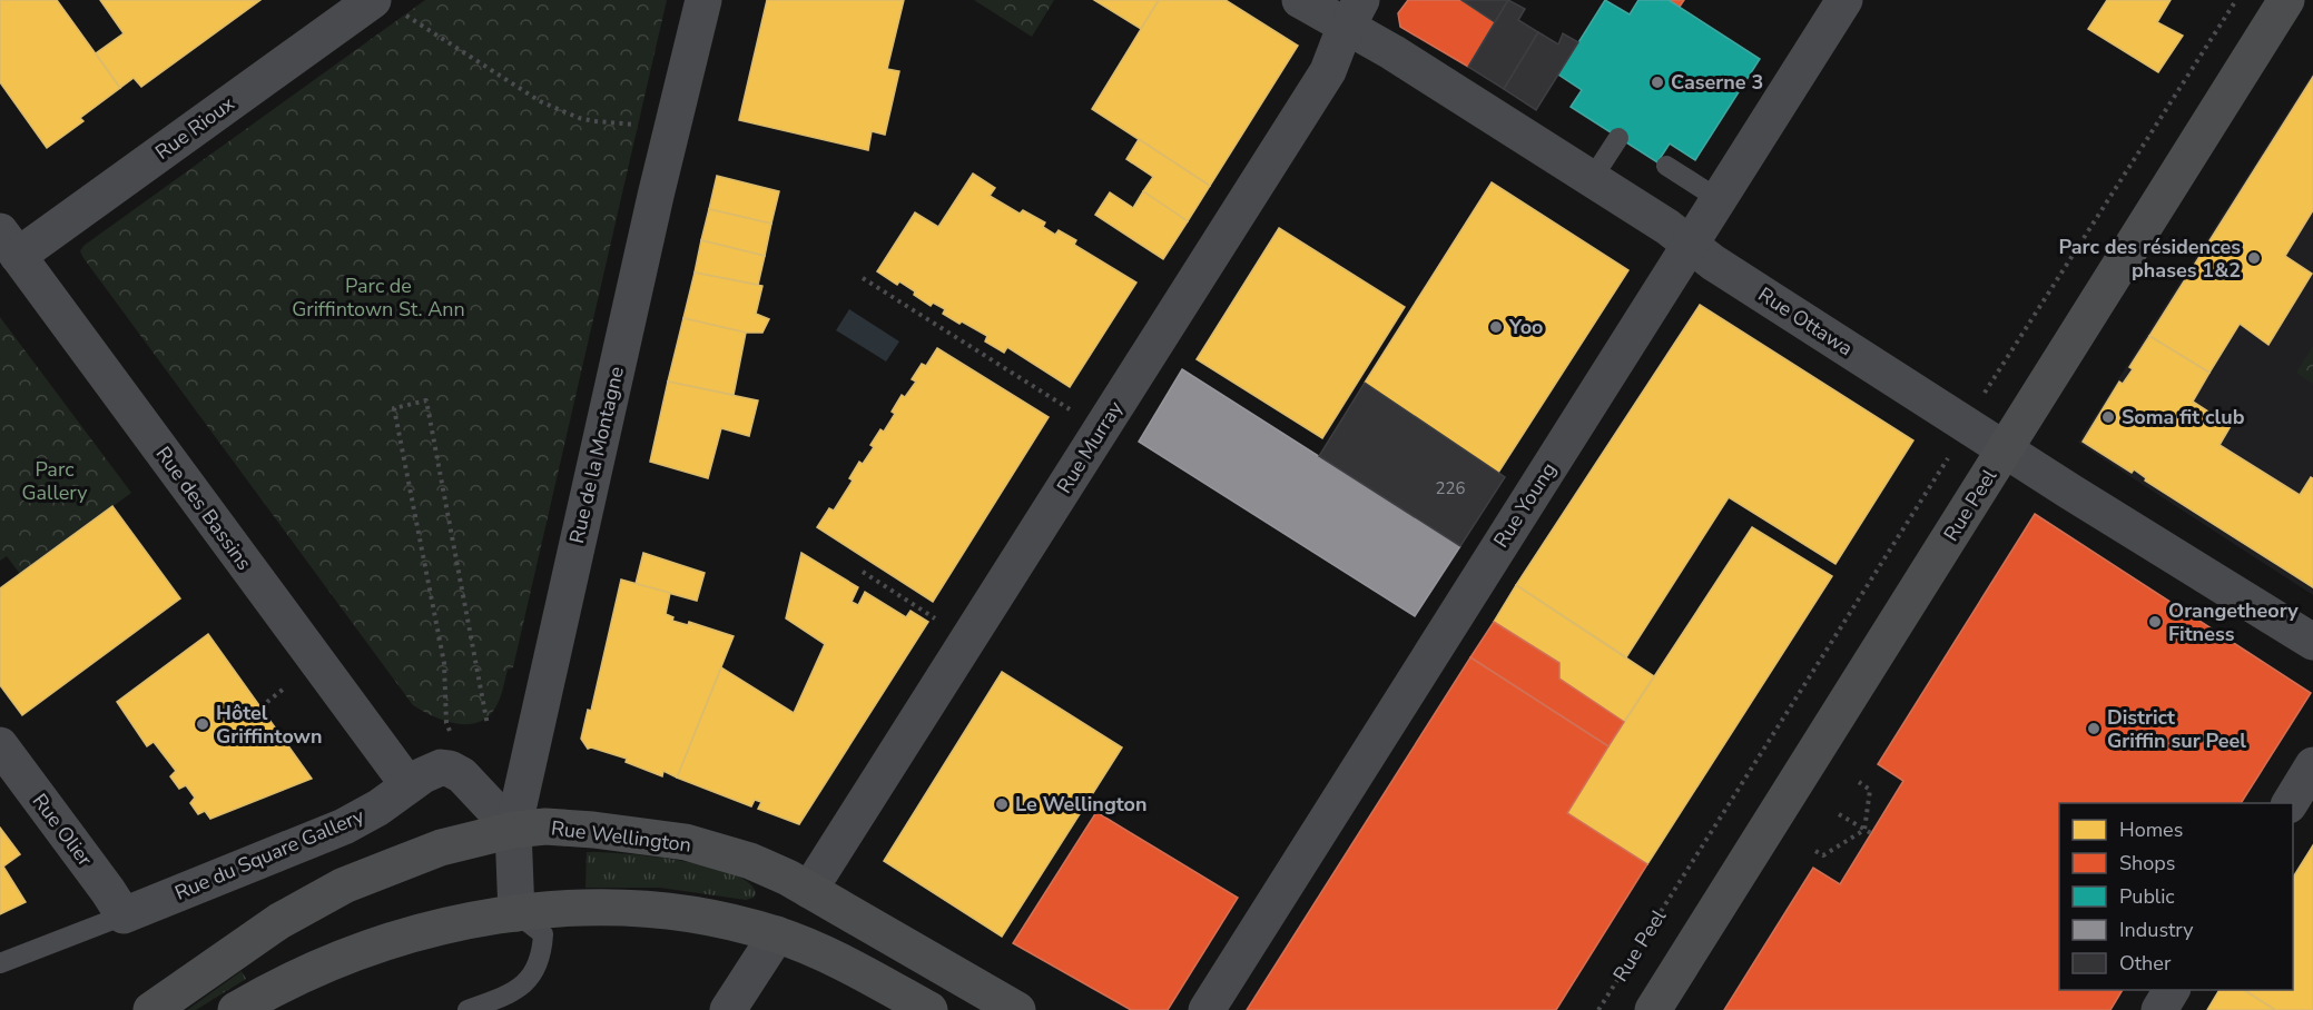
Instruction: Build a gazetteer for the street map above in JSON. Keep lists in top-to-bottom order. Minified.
{"streets":{"main road":["Rue Peel","Rue Wellington"],"street":["Rue Rioux","Rue Ottawa","Rue Murray","Rue de la Montagne","Rue Young","Rue des Bassins","Rue Olier","Rue du Square Gallery"]},"crossings":[["Rue Rioux","Rue des Bassins"],["Rue Ottawa","Rue Murray"],["Rue Ottawa","Rue Young"],["Rue Ottawa","Rue Peel"],["Rue Murray","Rue Wellington"],["Rue de la Montagne","Rue Wellington"],["Rue de la Montagne","Rue du Square Gallery"],["Rue des Bassins","Rue du Square Gallery"],["Rue Olier","Rue du Square Gallery"],["Rue Wellington","Rue du Square Gallery"]],"parks":["Parc de Griffintown St. Ann","Parc Gallery"],"places":["Caserne 3","Parc des résidences phases 1&2","Yoo","Soma fit club","Orangetheory Fitness","Hôtel Griffintown","District Griffin sur Peel","Le Wellington"],"house_numbers":["226"],"legend":["Homes","Shops","Public","Industry","Other"]}
